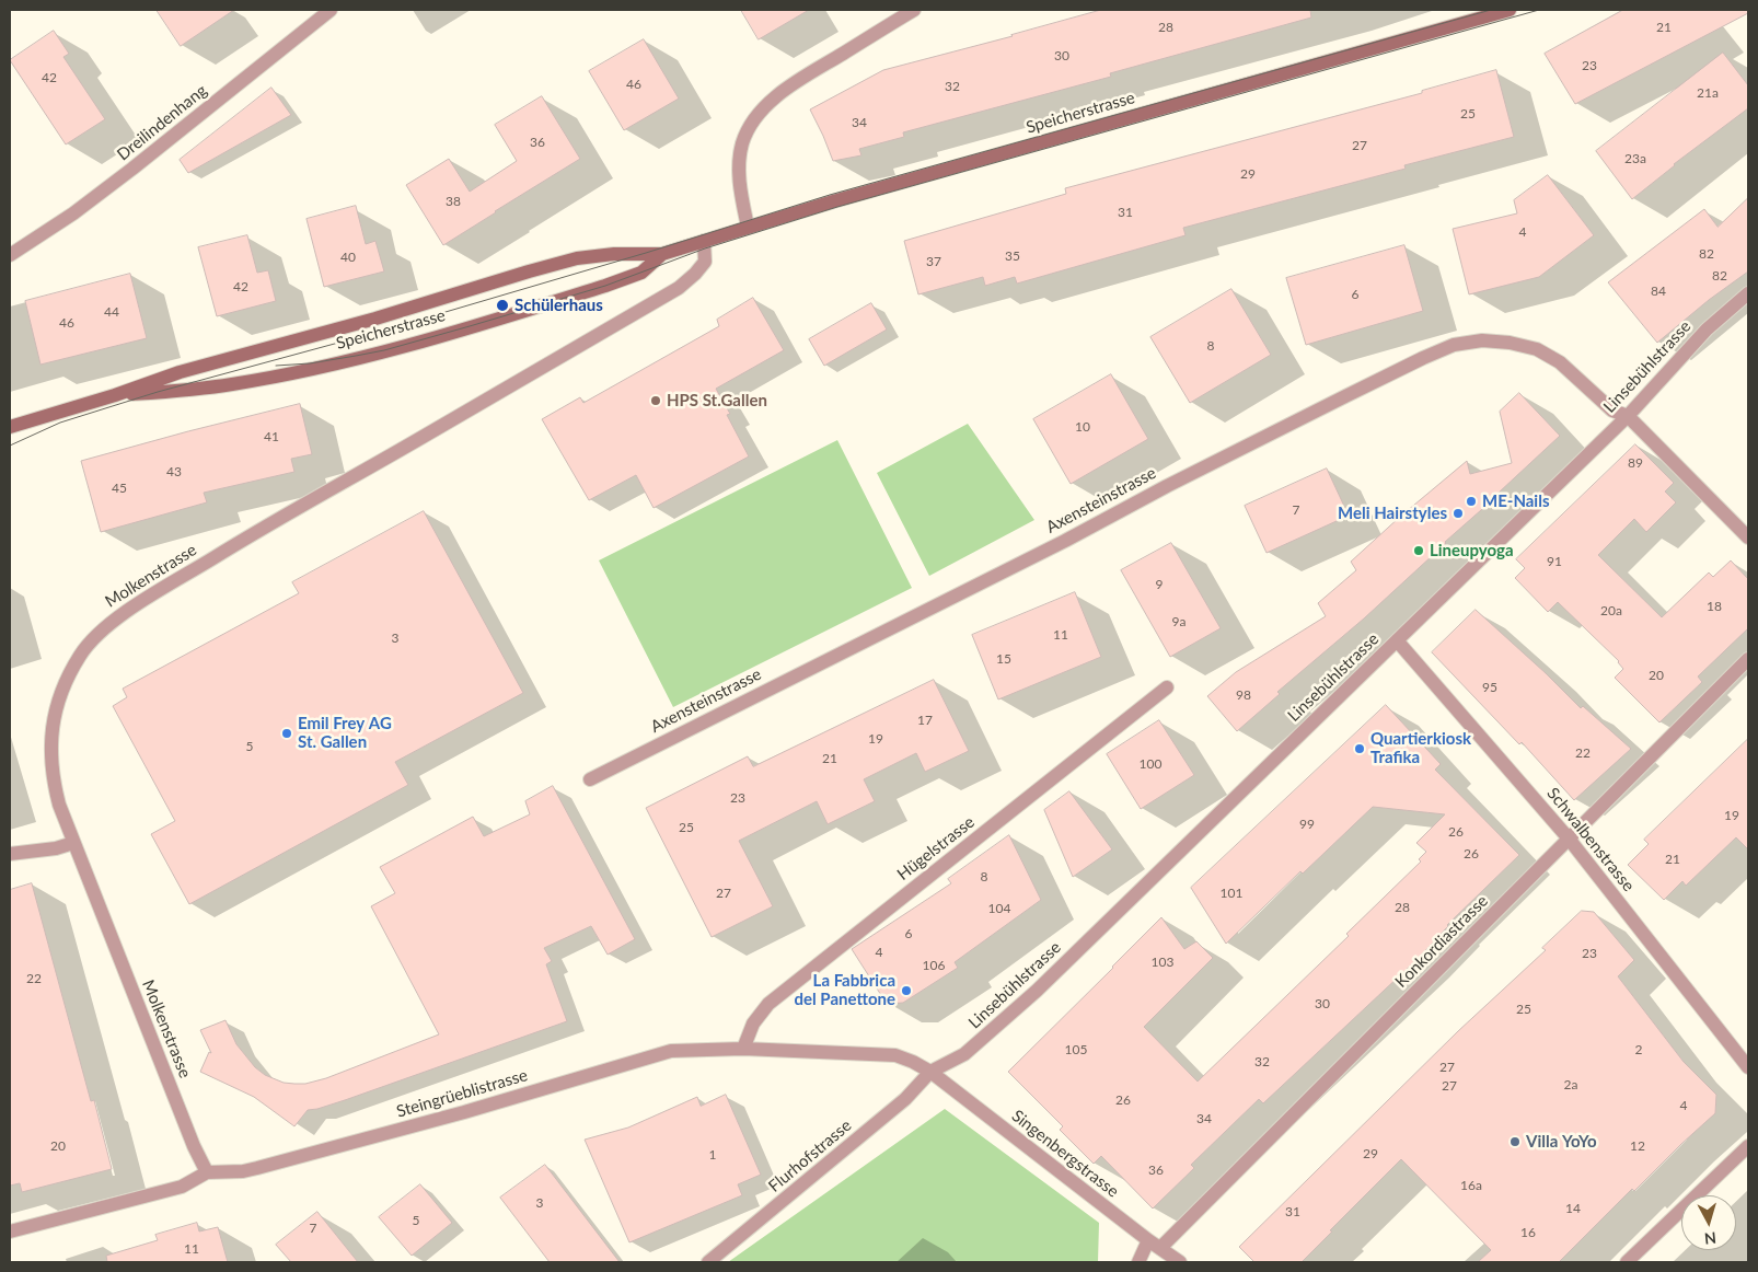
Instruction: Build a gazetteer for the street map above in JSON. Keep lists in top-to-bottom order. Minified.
{"streets":{"main road":["Speicherstrasse"],"street":["Dreilindenhang","Linsebühlstrasse","Axensteinstrasse","Molkenstrasse","Schwalbenstrasse","Hügelstrasse","Konkordiastrasse","Steingrüeblistrasse","Singenbergstrasse","Flurhofstrasse"]},"crossings":[["Speicherstrasse","Molkenstrasse"],["Linsebühlstrasse","Axensteinstrasse"],["Linsebühlstrasse","Schwalbenstrasse"],["Linsebühlstrasse","Steingrüeblistrasse"],["Linsebühlstrasse","Singenbergstrasse"],["Linsebühlstrasse","Flurhofstrasse"],["Molkenstrasse","Steingrüeblistrasse"],["Schwalbenstrasse","Konkordiastrasse"],["Hügelstrasse","Steingrüeblistrasse"],["Konkordiastrasse","Singenbergstrasse"],["Steingrüeblistrasse","Singenbergstrasse"],["Steingrüeblistrasse","Flurhofstrasse"],["Singenbergstrasse","Flurhofstrasse"]],"places":["Schülerhaus","HPS St.Gallen","ME-Nails","Meli Hairstyles","Lineupyoga","Emil Frey AG St. Gallen","Quartierkiosk Trafika","La Fabbrica del Panettone","Villa YoYo"],"house_numbers":["28","21","30","23","42","46","32","21a","25","34","36","27","23a","29","38","31","4","82","35","40","37","82","42","84","6","44","46","8","10","41","89","43","45","7","91","9","18","20a","9a","11","3","15","20","95","98","17","19","5","22","21","100","23","19","99","25","26","26","21","8","27","101","28","104","6","4","23","103","106","22","30","25","105","2","32","27","2a","27","26","4","34","20","12","29","1","36","16a","3","14","31","5","7","16","11"],"north":"bottom"}
